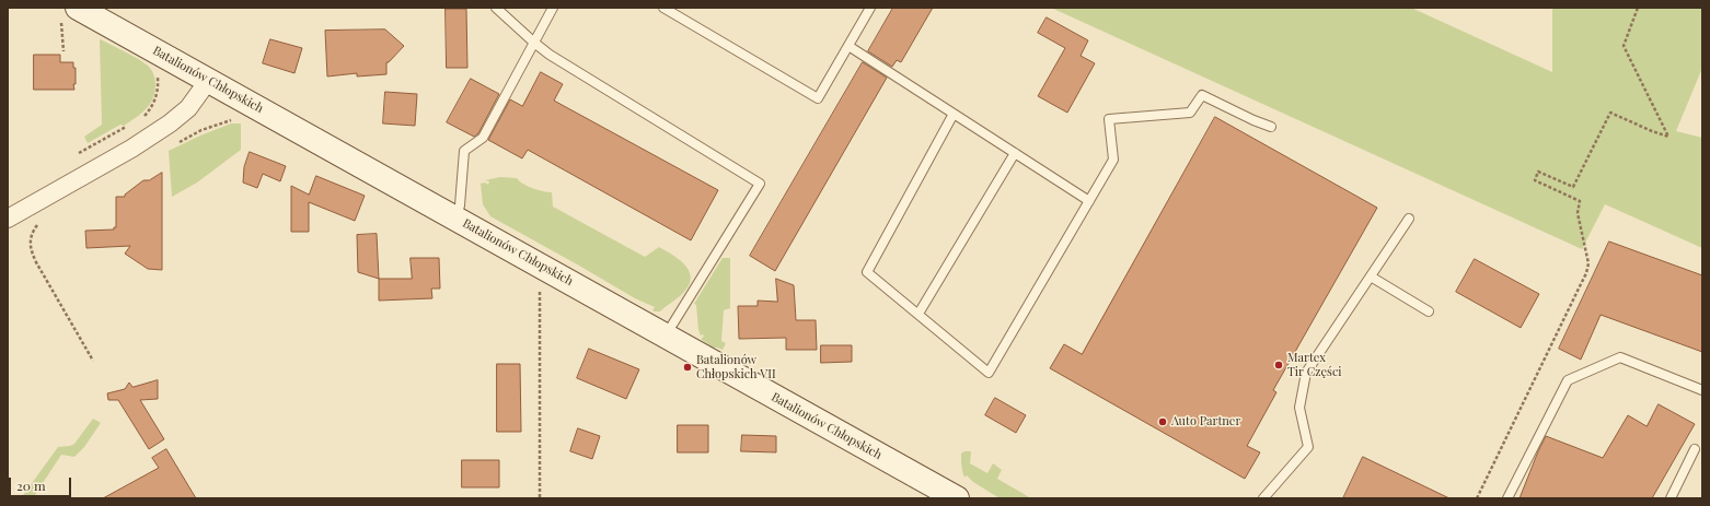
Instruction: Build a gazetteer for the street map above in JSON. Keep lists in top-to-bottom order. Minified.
{"streets":{"street":["Batalionów Chłopskich"]},"places":["Martex Tir Części","Batalionów Chłopskich VII","Auto Partner"],"scale_bar":"20 m"}
